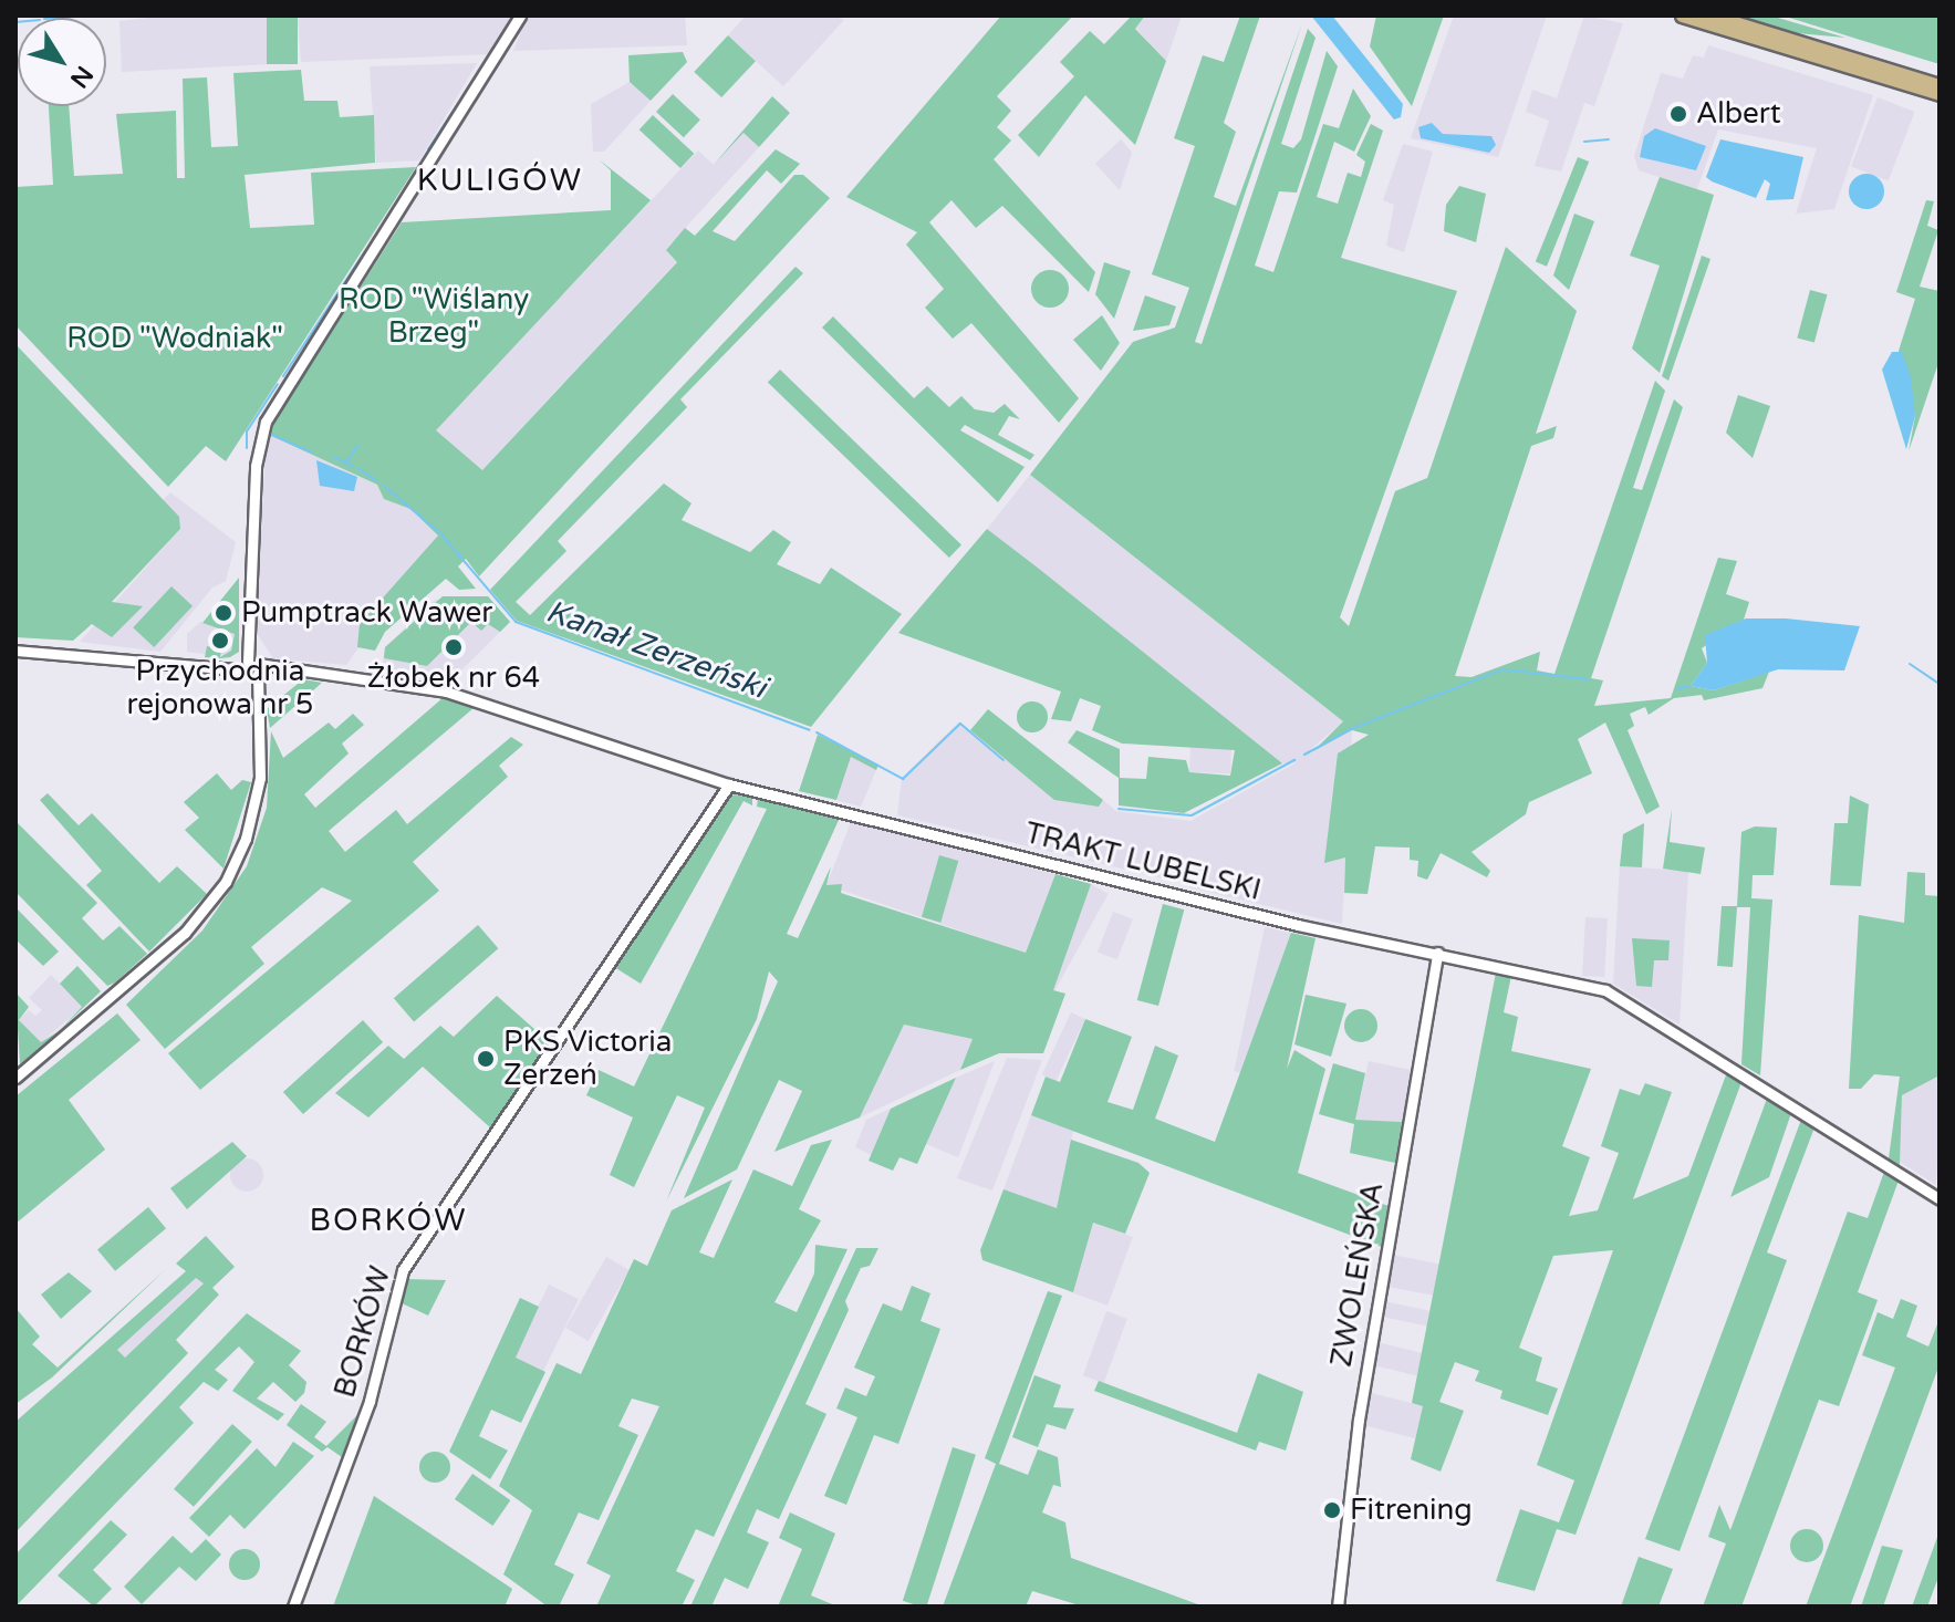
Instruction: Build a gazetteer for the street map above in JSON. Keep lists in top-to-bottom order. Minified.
{"streets":{"street":["TRAKT LUBELSKI","ZWOLEŃSKA","BORKÓW"]},"crossings":[["TRAKT LUBELSKI","ZWOLEŃSKA"],["TRAKT LUBELSKI","BORKÓW"]],"districts":["KULIGÓW","BORKÓW"],"water":["Kanał Zerzeński"],"parks":["ROD \"Wiślany Brzeg\"","ROD \"Wodniak\""],"places":["Albert","Pumptrack Wawer","Przychodnia rejonowa nr 5","Żłobek nr 64","PKS Victoria Zerzeń","Fitrening"],"north":"bottom right"}
